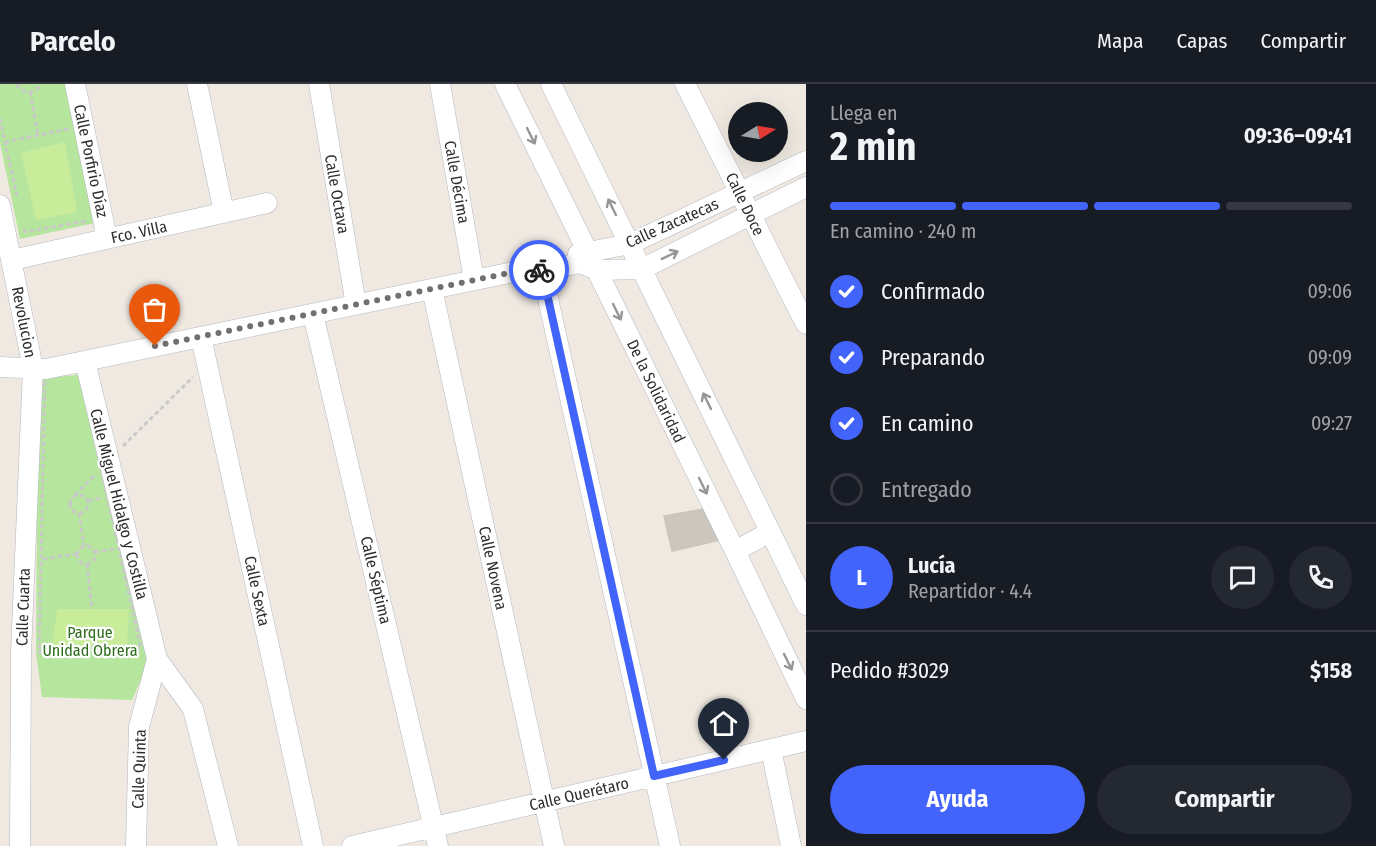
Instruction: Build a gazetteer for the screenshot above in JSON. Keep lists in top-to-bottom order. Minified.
{"streets":{"street":["Calle Porfirio Díaz","Calle Décima","Calle Octava","Calle Doce","Calle Zacatecas","Fco. Villa","Revolucion","De la Solidaridad","Calle Miguel Hidalgo y Costilla","Calle Novena","Calle Séptima","Calle Sexta","Calle Cuarta","Calle Quinta","Calle Querétaro"]},"crossings":[["Calle Porfirio Díaz","Fco. Villa"],["Calle Décima","Calle Zacatecas"],["Calle Octava","Calle Zacatecas"],["Calle Doce","Calle Zacatecas"],["Calle Zacatecas","Revolucion"],["Calle Zacatecas","De la Solidaridad"],["Calle Zacatecas","Calle Miguel Hidalgo y Costilla"],["Calle Zacatecas","Calle Novena"],["Calle Zacatecas","Calle Séptima"],["Calle Zacatecas","Calle Sexta"],["Calle Zacatecas","Calle Cuarta"],["Fco. Villa","Revolucion"],["Revolucion","Calle Cuarta"],["Calle Miguel Hidalgo y Costilla","Calle Quinta"],["Calle Novena","Calle Querétaro"],["Calle Séptima","Calle Querétaro"]],"parks":["Parque Unidad Obrera"],"north":"right","page":{"header":"Parcelo","nav":["Mapa","Capas","Compartir"],"heading":["2 min","Llega en","09:36–09:41"],"panel":["Lucía","Repartidor · 4.4","Pedido #3029","$158"],"bar":"En camino · 240 m","list":[["Confirmado","09:06"],["Preparando","09:09"],["En camino","09:27"],"Entregado"],"round":"L","buttons":["Ayuda","Compartir"]}}
